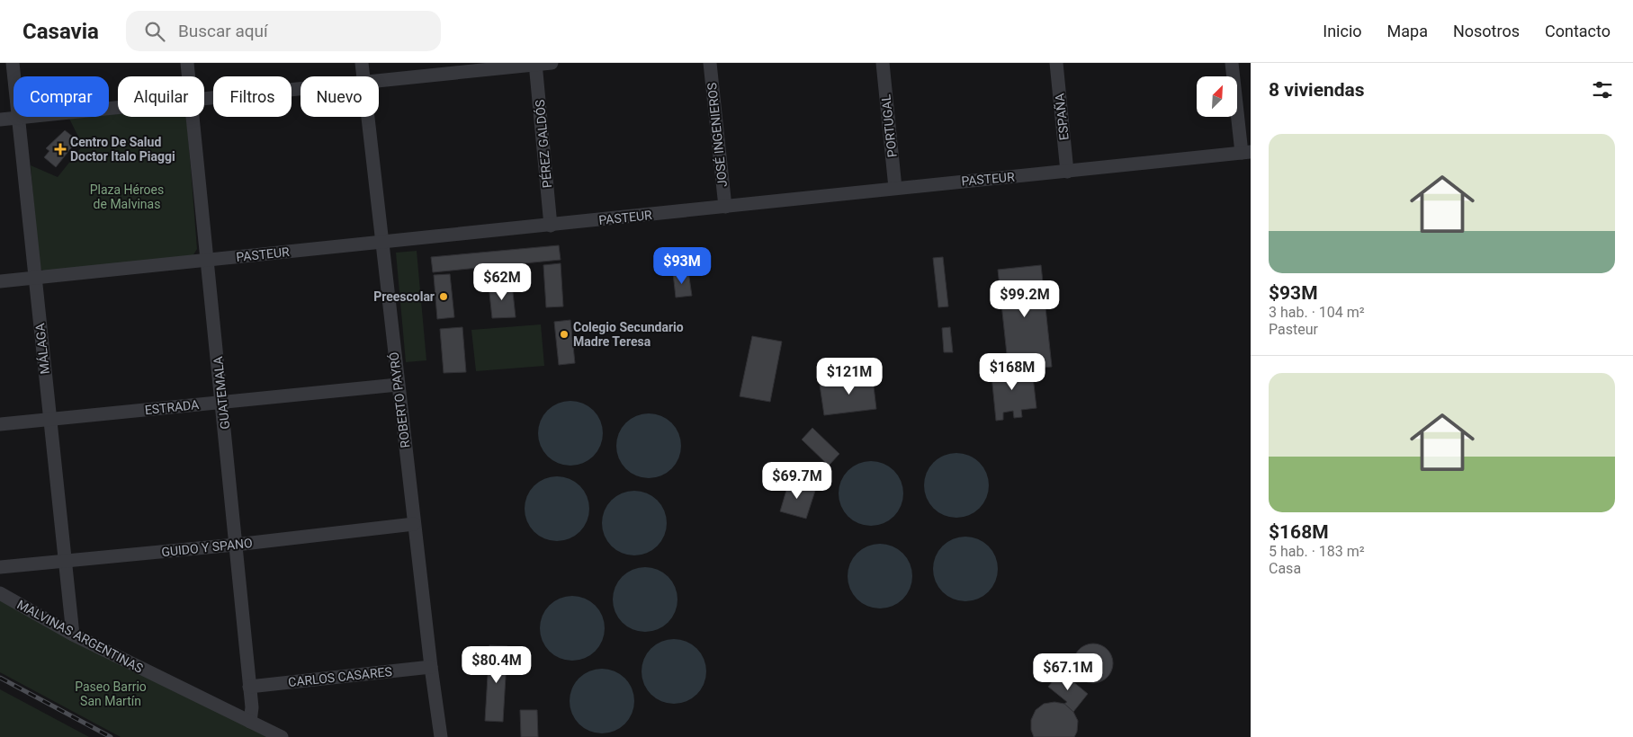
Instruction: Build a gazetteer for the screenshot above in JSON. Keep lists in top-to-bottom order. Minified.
{"streets":{"street":["ESPAÑA","PORTUGAL","JOSÉ INGENIEROS","PÉREZ GALDÓS","PASTEUR","MÁLAGA","GUATEMALA","ROBERTO PAYRÓ","ESTRADA","GUIDO Y SPANO","MALVINAS ARGENTINAS","CARLOS CASARES"]},"crossings":[["ESPAÑA","PASTEUR"],["PORTUGAL","PASTEUR"],["JOSÉ INGENIEROS","PASTEUR"],["PÉREZ GALDÓS","PASTEUR"],["PASTEUR","MÁLAGA"],["PASTEUR","GUATEMALA"],["PASTEUR","ROBERTO PAYRÓ"],["MÁLAGA","ESTRADA"],["MÁLAGA","GUIDO Y SPANO"],["MÁLAGA","MALVINAS ARGENTINAS"],["GUATEMALA","ESTRADA"],["GUATEMALA","GUIDO Y SPANO"],["GUATEMALA","MALVINAS ARGENTINAS"],["GUATEMALA","CARLOS CASARES"],["ROBERTO PAYRÓ","ESTRADA"],["ROBERTO PAYRÓ","GUIDO Y SPANO"],["ROBERTO PAYRÓ","CARLOS CASARES"]],"parks":["Plaza Héroes de Malvinas","Paseo Barrio San Martín"],"places":{"health":["Centro De Salud Doctor Italo Piaggi"],"other":["Preescolar","Colegio Secundario Madre Teresa"]},"north":"top right","page":{"header":"Casavia","search":"Buscar aquí","nav":["Inicio","Mapa","Nosotros","Contacto"],"heading":"8 viviendas","chip":["Comprar","Alquilar","Filtros","Nuevo"],"list":[{"name":"$93M","note":"3 hab. · 104 m² · Pasteur"},{"name":"$168M","note":"5 hab. · 183 m² · Casa"}],"price":["$93M","$62M","$99.2M","$168M","$121M","$69.7M","$80.4M","$67.1M"]}}
